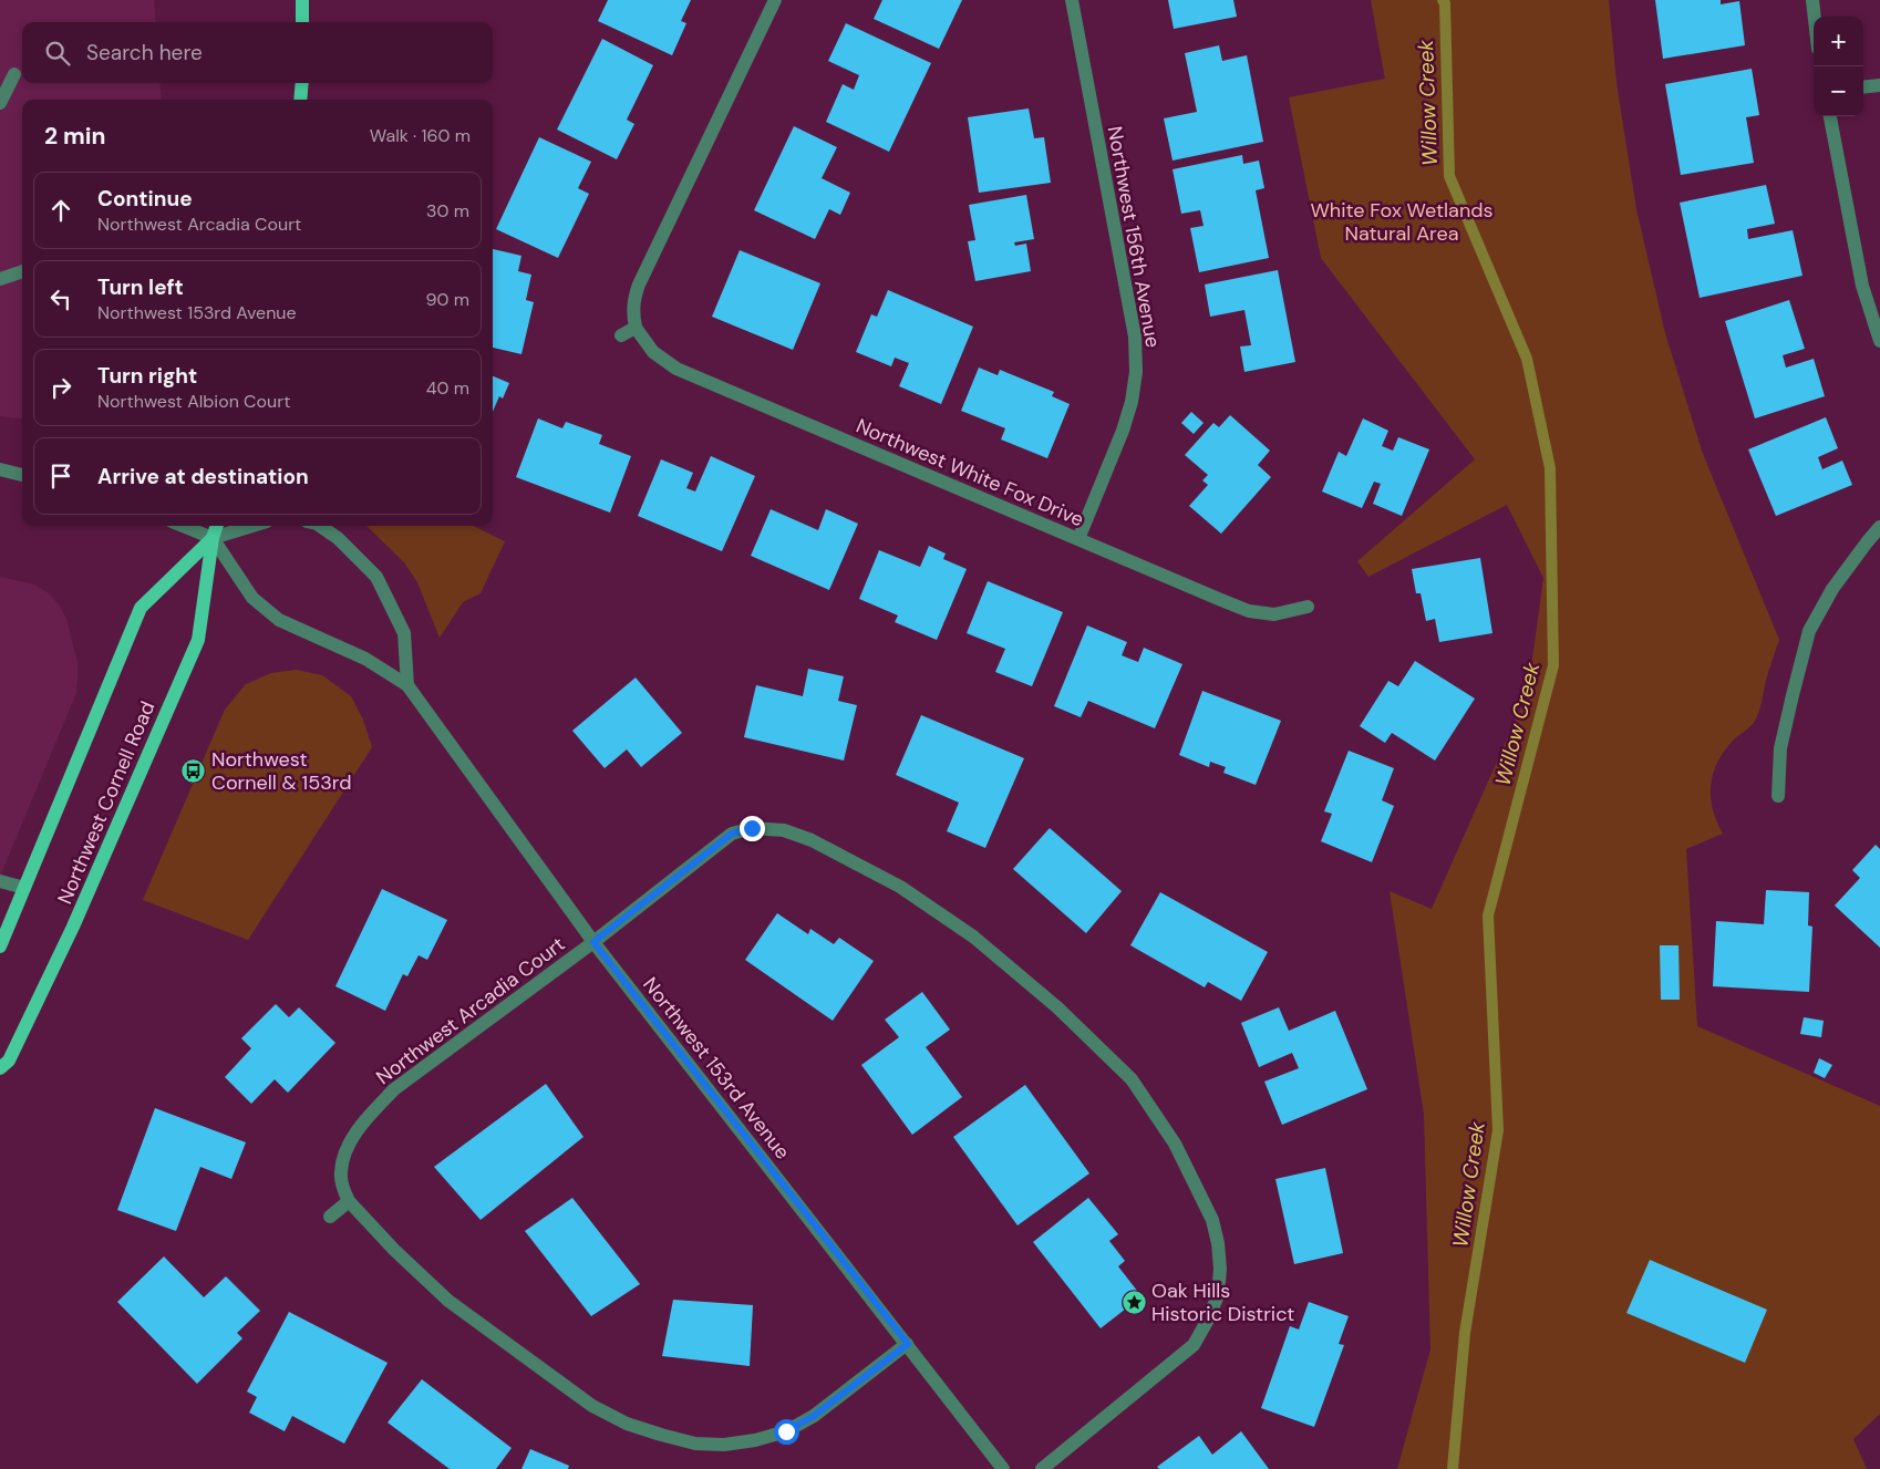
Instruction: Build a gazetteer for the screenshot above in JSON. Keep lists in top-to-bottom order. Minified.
{"streets":{"main road":["Northwest Cornell Road"],"street":["Northwest 156th Avenue","Northwest White Fox Drive","Northwest Arcadia Court","Northwest 153rd Avenue"]},"crossings":[["Northwest 156th Avenue","Northwest White Fox Drive"],["Northwest Cornell Road","Northwest 153rd Avenue"],["Northwest Arcadia Court","Northwest 153rd Avenue"]],"water":["Willow Creek"],"parks":["White Fox Wetlands Natural Area"],"places":{"bus stop":["Northwest Cornell & 153rd"],"place":["Oak Hills Historic District"]},"page":{"map_buttons":["+","−"],"search":"Search here","heading":["2 min","Walk · 160 m"],"list":[["Continue","Northwest Arcadia Court","30 m"],["Turn left","Northwest 153rd Avenue","90 m"],["Turn right","Northwest Albion Court","40 m"],"Arrive at destination"]}}
